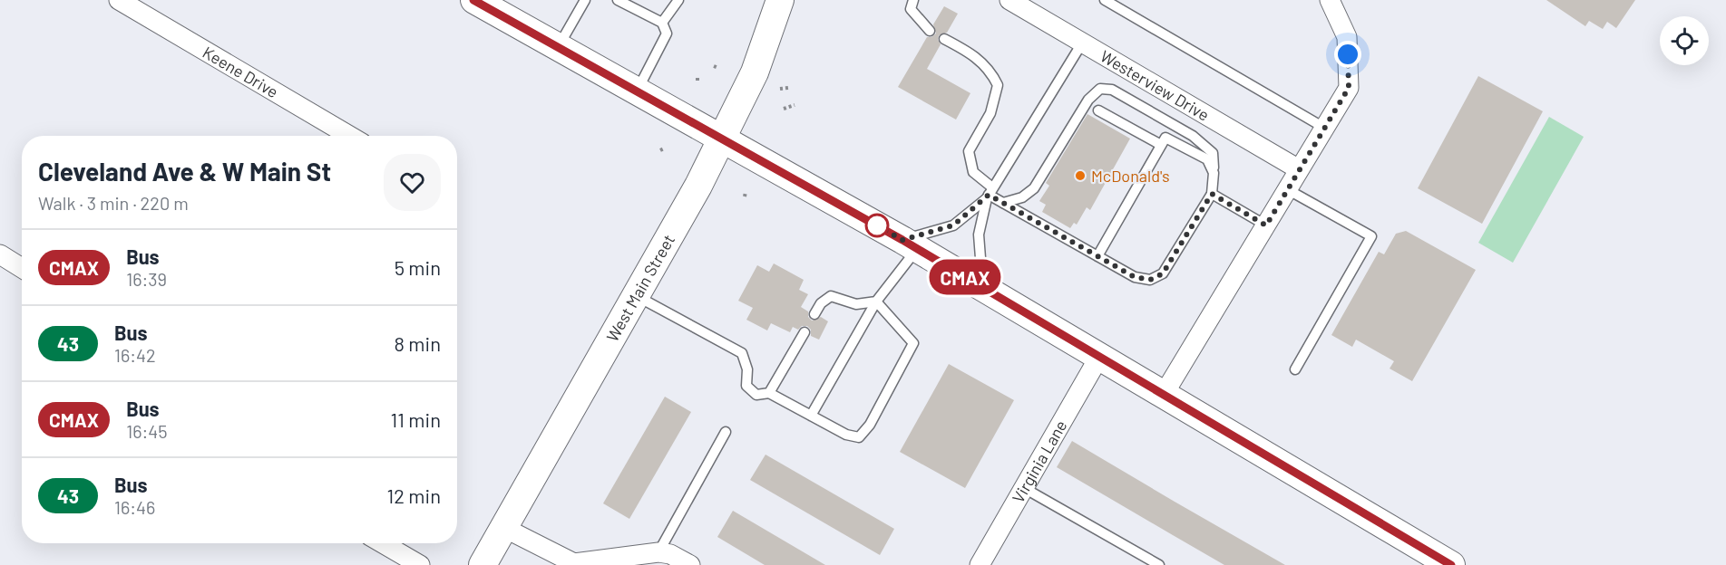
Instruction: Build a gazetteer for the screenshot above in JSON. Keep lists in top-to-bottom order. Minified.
{"streets":{"main road":["West Main Street"],"street":["Keene Drive","Westerview Drive","Virginia Lane"]},"places":["McDonald's"],"lines":["bus line CMAX"],"page":{"on_map":"CMAX","heading":["Cleveland Ave & W Main St","Walk · 3 min · 220 m"],"list":[{"mark":"CMAX","name":"Bus","note":"16:39","value":"5 min"},{"mark":"43","name":"Bus","note":"16:42","value":"8 min"},{"mark":"CMAX","name":"Bus","note":"16:45","value":"11 min"},{"mark":"43","name":"Bus","note":"16:46","value":"12 min"}]}}
